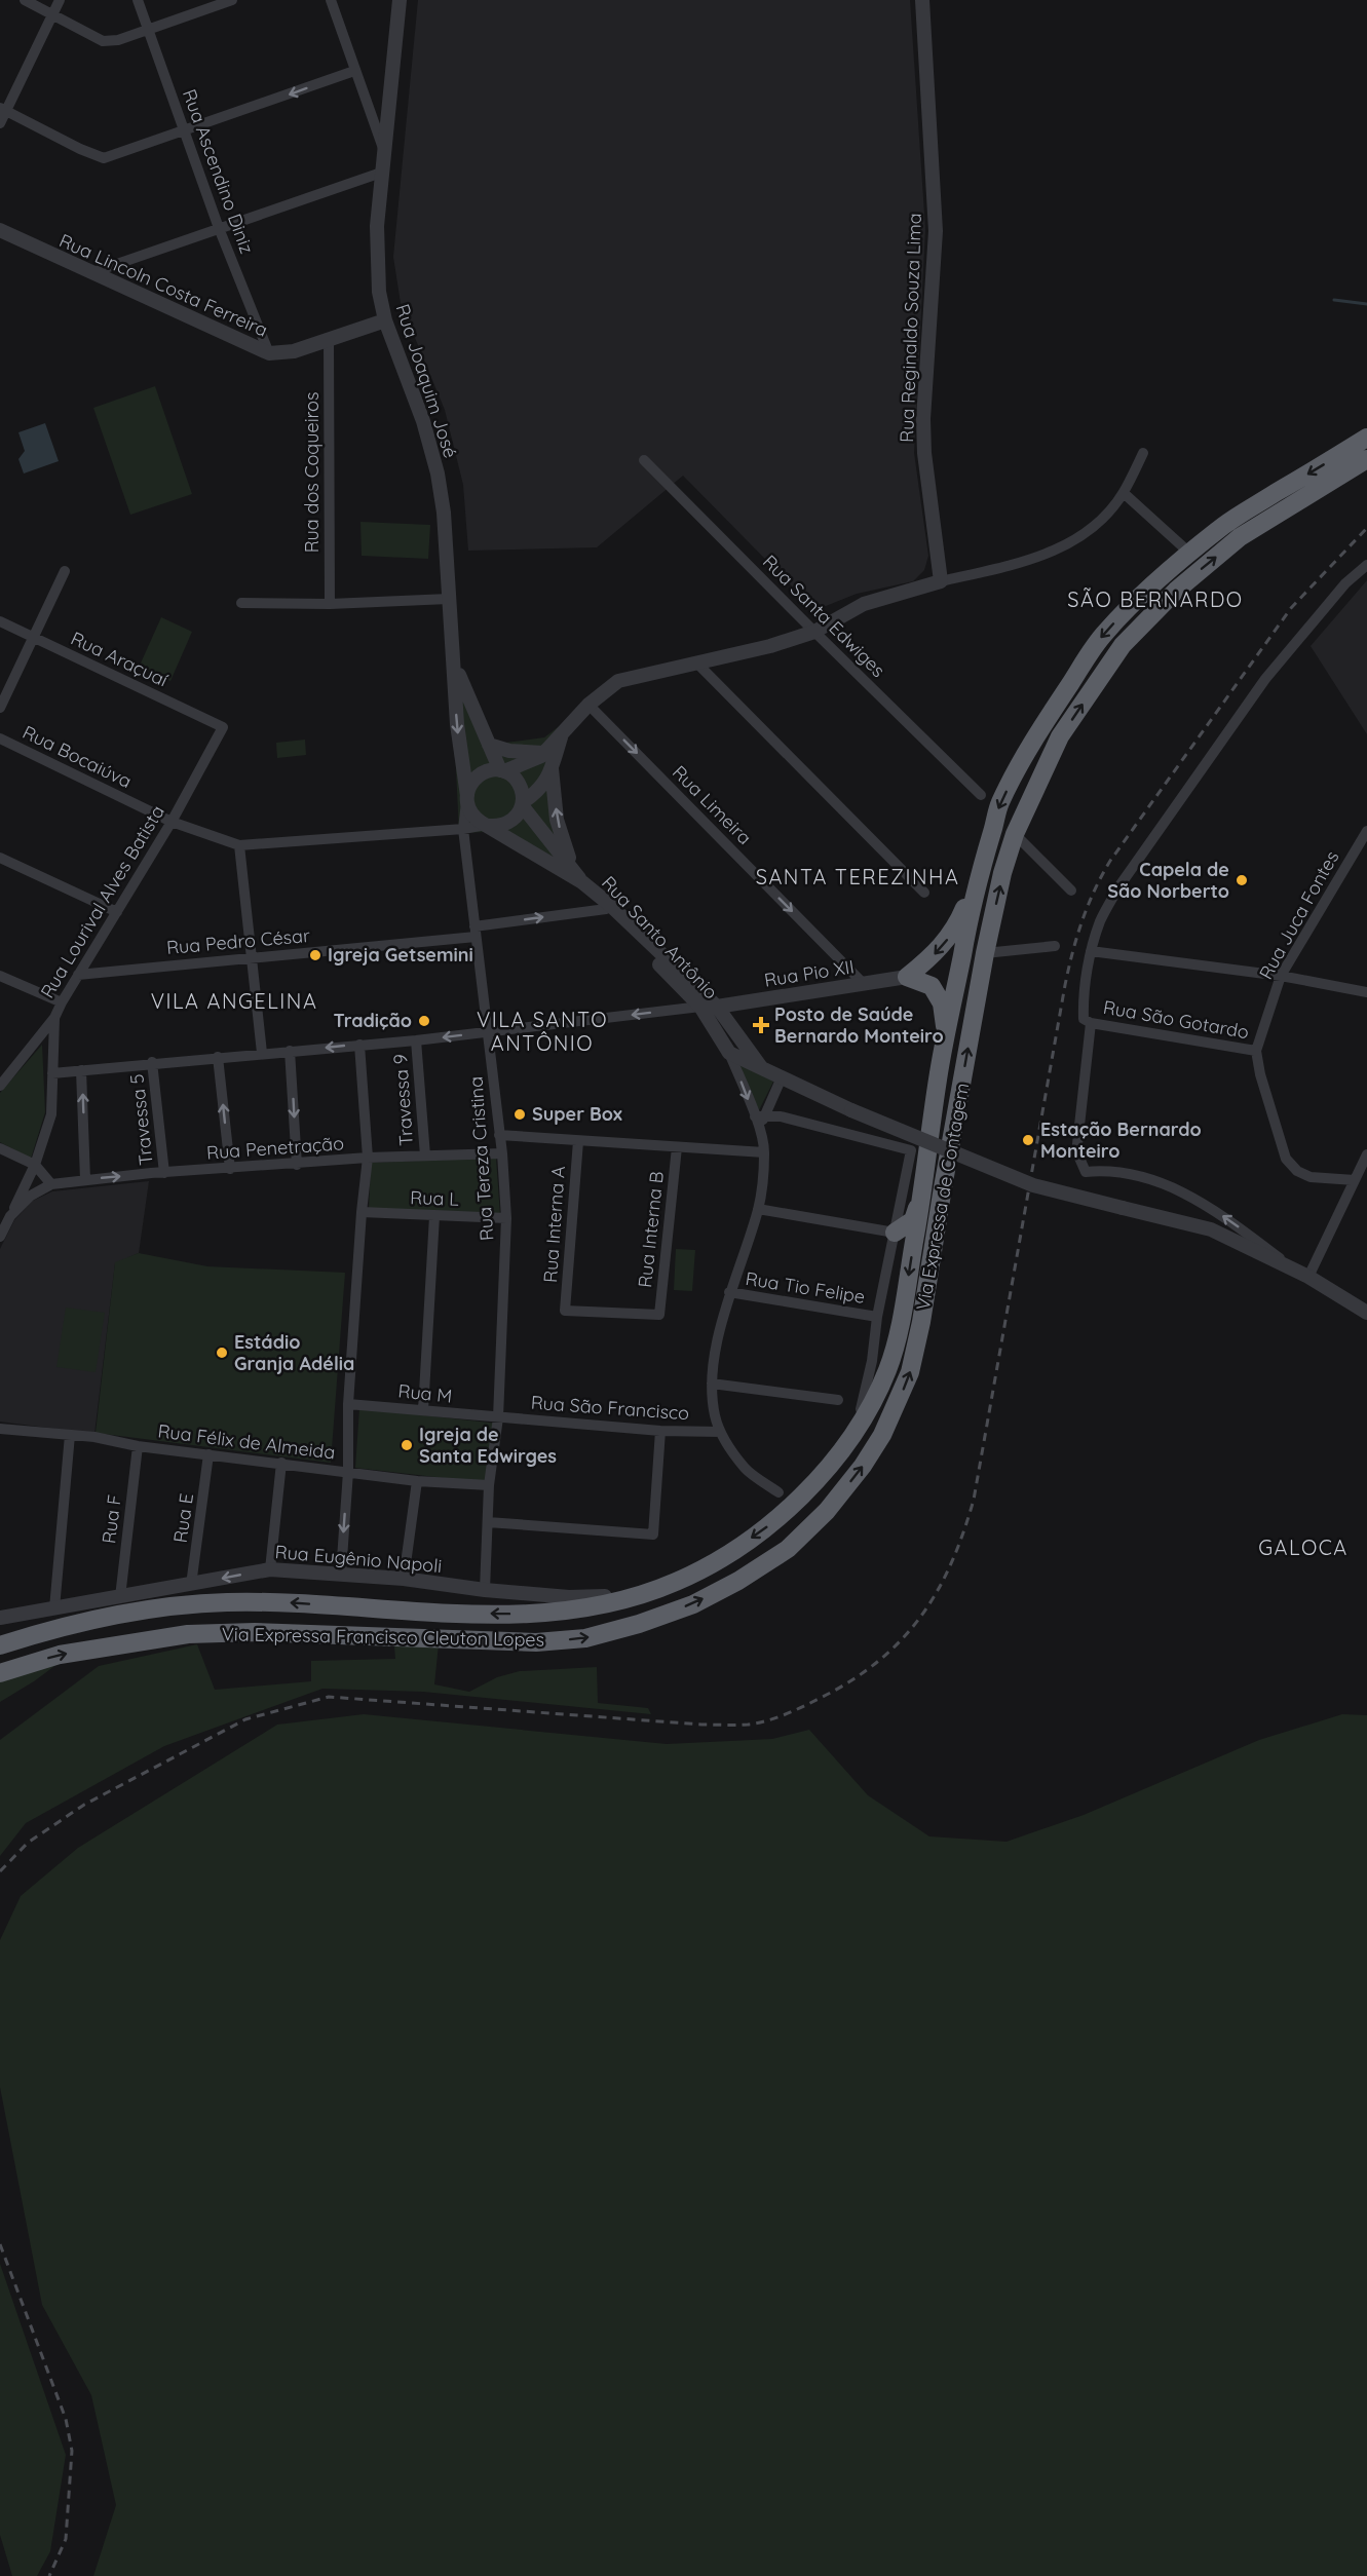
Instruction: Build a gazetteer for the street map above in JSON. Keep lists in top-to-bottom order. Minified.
{"streets":{"highway":["Via Expressa de Contagem","Via Expressa Francisco Cleuton Lopes"],"street":["Rua Ascendino Diniz","Rua Lincoln Costa Ferreira","Rua Reginaldo Souza Lima","Rua Joaquim José","Rua dos Coqueiros","Rua Santa Edwiges","Rua Araçuaí","Rua Bocaiúva","Rua Limeira","Rua Lourival Alves Batista","Rua Juca Fontes","Rua Santo Antônio","Rua Pedro César","Rua Pio XII","Rua São Gotardo","Travessa 9","Travessa 5","Rua Penetração","Rua Tereza Cristina","Rua L","Rua Interna A","Rua Interna B","Rua Tio Felipe","Rua M","Rua São Francisco","Rua Félix de Almeida","Rua E","Rua F","Rua Eugênio Napoli"]},"crossings":[["Rua Ascendino Diniz","Rua Lincoln Costa Ferreira"],["Rua Lincoln Costa Ferreira","Rua Joaquim José"],["Rua Lincoln Costa Ferreira","Rua dos Coqueiros"],["Rua Joaquim José","Rua Santo Antônio"],["Rua Joaquim José","Rua Tereza Cristina"],["Rua Araçuaí","Rua Lourival Alves Batista"],["Rua Bocaiúva","Rua Lourival Alves Batista"],["Rua Limeira","Rua Pio XII"],["Rua Lourival Alves Batista","Rua Pedro César"],["Rua Juca Fontes","Rua São Gotardo"],["Rua Santo Antônio","Rua Pedro César"],["Rua Santo Antônio","Rua Pio XII"],["Rua Santo Antônio","Rua Tereza Cristina"],["Rua Pedro César","Rua Tereza Cristina"],["Travessa 9","Rua Penetração"],["Travessa 5","Rua Penetração"],["Rua Penetração","Rua Tereza Cristina"],["Rua Tereza Cristina","Rua L"],["Rua Tereza Cristina","Rua M"],["Rua Tereza Cristina","Rua São Francisco"],["Rua Tereza Cristina","Rua Félix de Almeida"],["Rua Tereza Cristina","Rua Eugênio Napoli"],["Via Expressa de Contagem","Via Expressa Francisco Cleuton Lopes"],["Rua Interna A","Rua Interna B"],["Rua M","Rua São Francisco"],["Rua Félix de Almeida","Rua E"],["Rua Félix de Almeida","Rua F"],["Rua E","Rua Eugênio Napoli"],["Rua F","Rua Eugênio Napoli"],["Rua Eugênio Napoli","Via Expressa Francisco Cleuton Lopes"]],"one_way":["Rua Limeira"],"districts":["SÃO BERNARDO","SANTA TEREZINHA","VILA ANGELINA","VILA SANTO ANTÔNIO","GALOCA"],"places":{"other":["Capela de São Norberto","Igreja Getsemini","Tradição","Super Box","Estação Bernardo Monteiro","Estádio Granja Adélia","Igreja de Santa Edwirges"],"health":["Posto de Saúde Bernardo Monteiro"]}}
